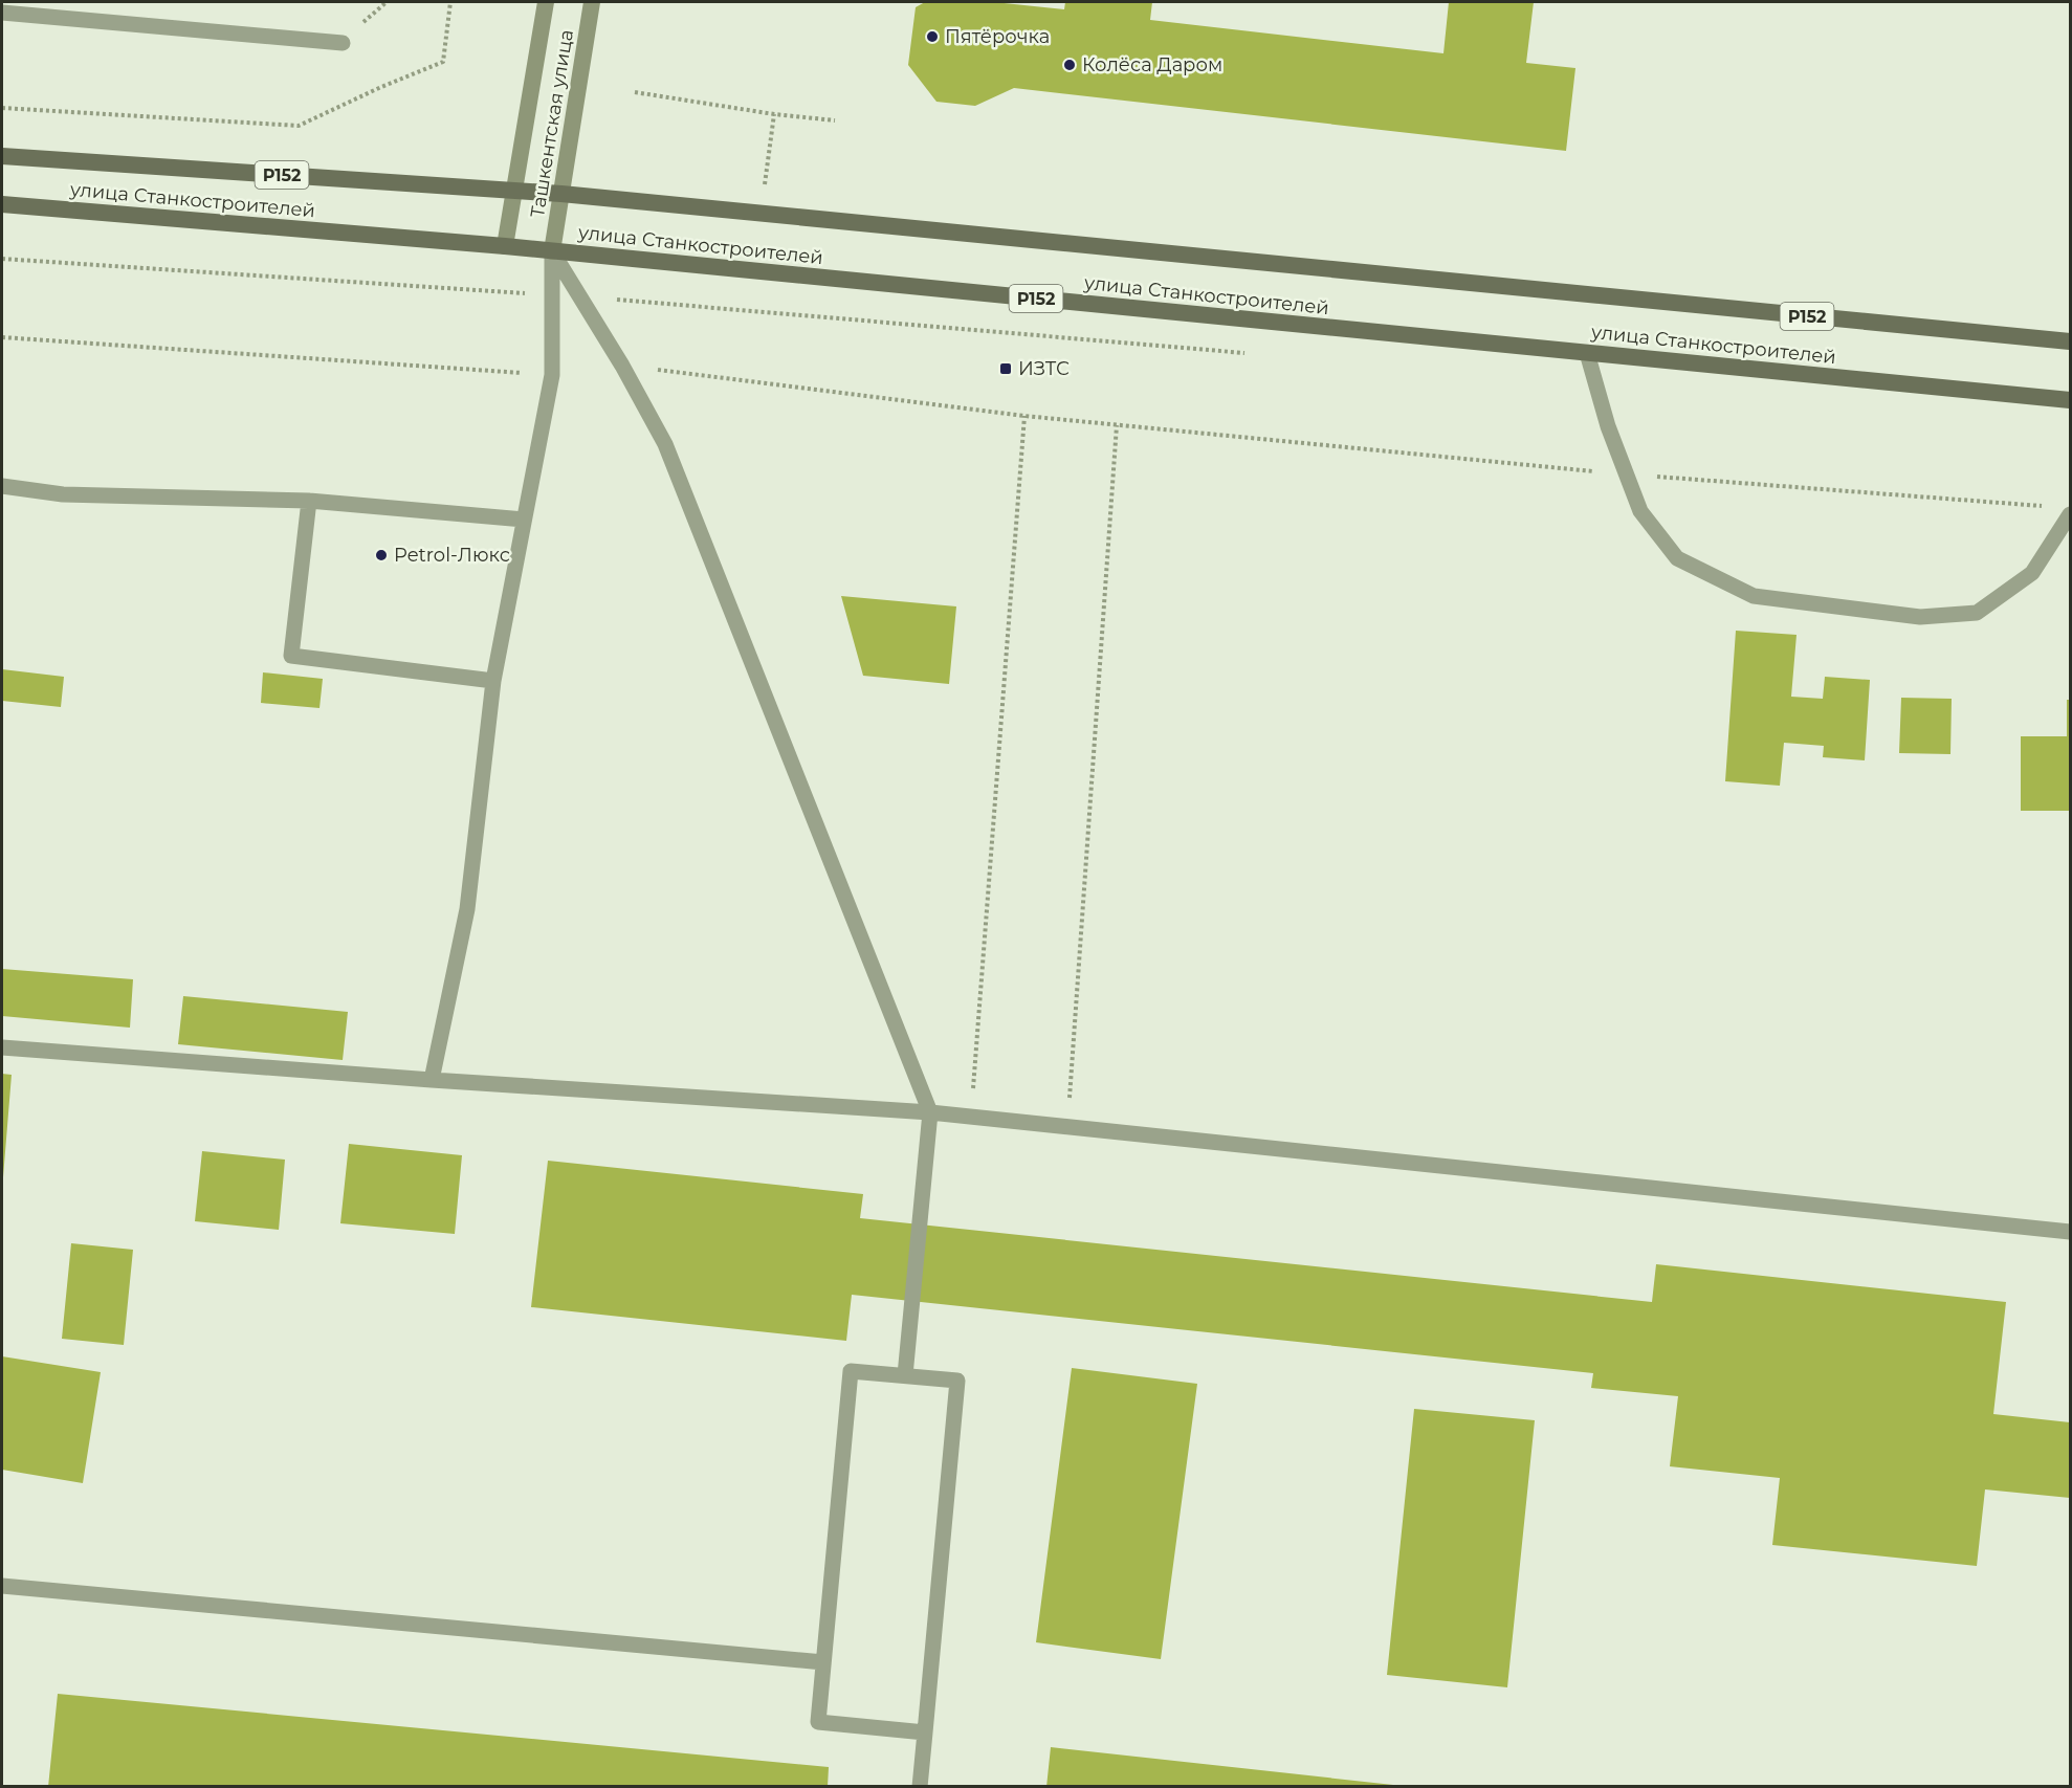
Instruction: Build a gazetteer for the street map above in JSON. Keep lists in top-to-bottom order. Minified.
{"streets":{"main road":["Ташкентская улица","Р152","улица Станкостроителей"]},"crossings":[["Ташкентская улица","улица Станкостроителей"]],"places":{"other":["Пятёрочка","Колёса Даром","Petrol-Люкс"],"transit":["ИЗТС"]}}
